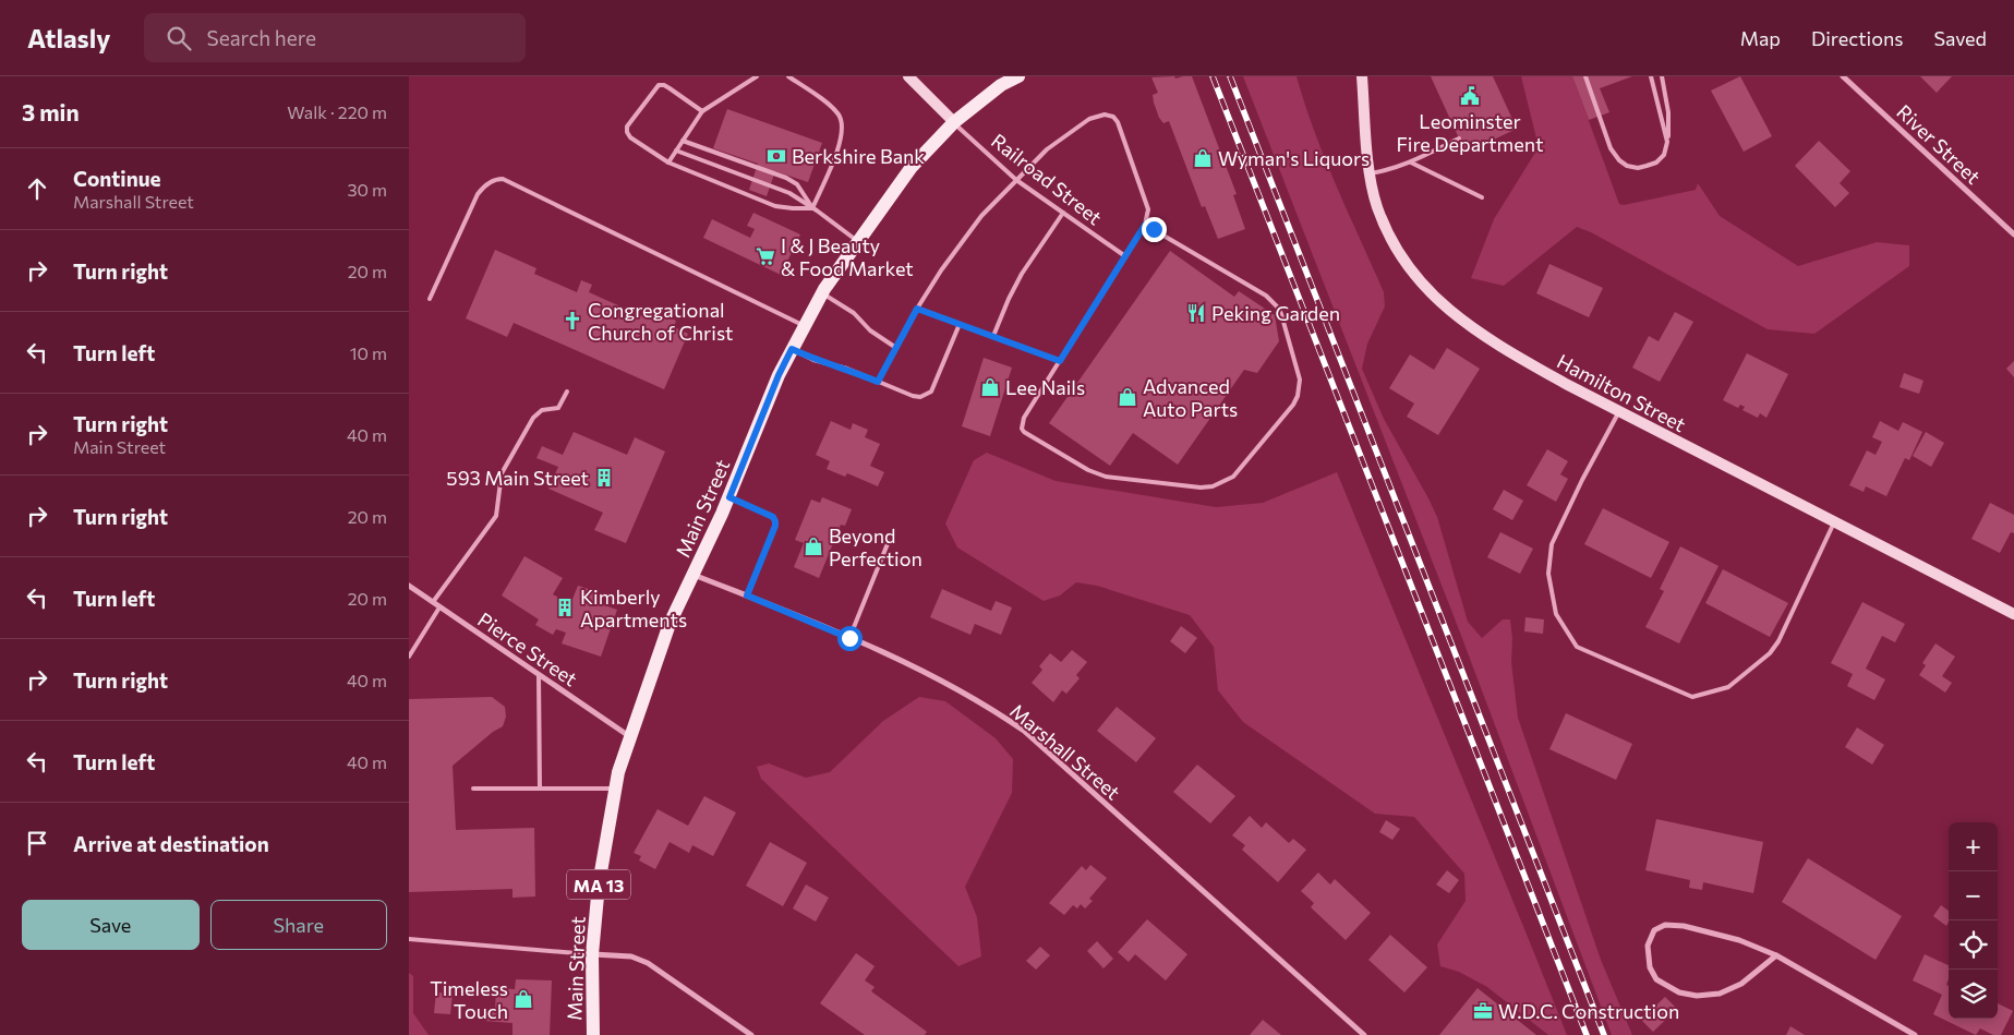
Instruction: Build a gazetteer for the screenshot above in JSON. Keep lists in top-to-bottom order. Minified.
{"streets":{"main road":["Hamilton Street","Main Street","MA 13"],"street":["River Street","Pierce Street","Marshall Street"],"lane":["Railroad Street"]},"crossings":[["Railroad Street","Main Street"],["Main Street","Pierce Street"],["Main Street","Marshall Street"]],"places":{"public building":["Leominster Fire Department"],"bank":["Berkshire Bank"],"shop":["Wyman's Liquors","Lee Nails","Advanced Auto Parts","Beyond Perfection","Timeless Touch"],"supermarket":["I & J Beauty & Food Market"],"restaurant":["Peking Garden"],"church":["Congregational Church of Christ"],"building":["593 Main Street","Kimberly Apartments"],"office":["W.D.C. Construction"]},"page":{"header":"Atlasly","search":"Search here","nav":["Map","Directions","Saved"],"heading":["3 min","Walk · 220 m"],"list":[["Continue","Marshall Street","30 m"],["Turn right","20 m"],["Turn left","10 m"],["Turn right","Main Street","40 m"],["Turn right","20 m"],["Turn left","20 m"],["Turn right","40 m"],["Turn left","40 m"],"Arrive at destination"],"map_buttons":["+","−"],"buttons":["Save","Share"]}}
